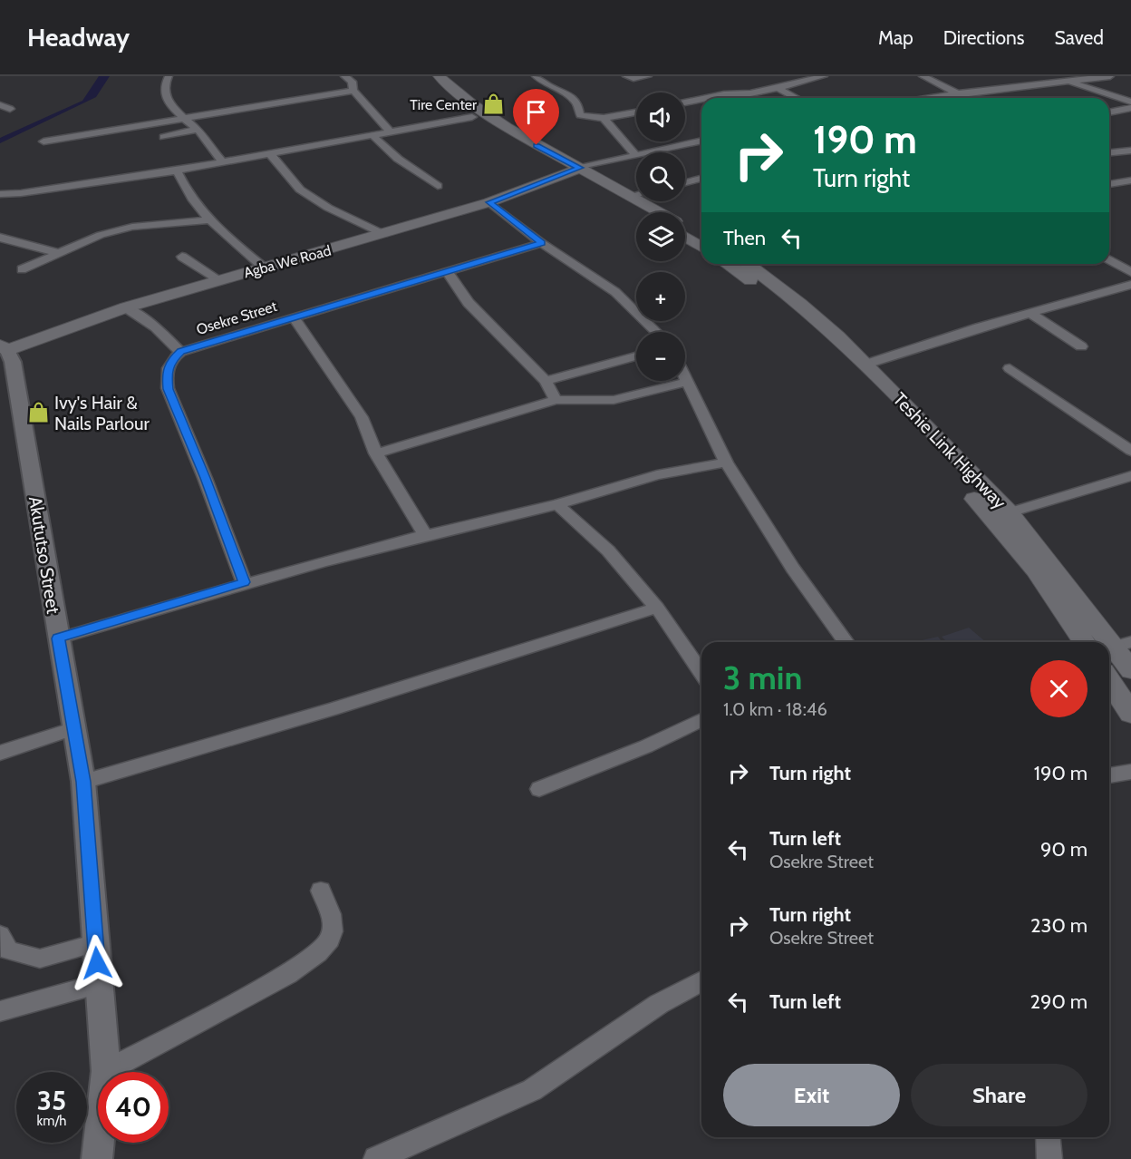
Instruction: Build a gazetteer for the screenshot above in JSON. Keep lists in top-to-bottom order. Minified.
{"streets":{"main road":["Agba We Road","Teshie Link Highway"],"street":["Osekre Street","Akututso Street"]},"crossings":[["Agba We Road","Akututso Street"]],"places":{"shop":["Tire Center","Ivy's Hair & Nails Parlour"]},"page":{"header":"Headway","nav":["Map","Directions","Saved"],"map_buttons":["+","−"],"turn":["190 m","Turn right"],"then":"Then","heading":["3 min","1.0 km · 18:46"],"list":[{"name":"Turn right","value":"190 m"},{"name":"Turn left","note":"Osekre Street","value":"90 m"},{"name":"Turn right","note":"Osekre Street","value":"230 m"},{"name":"Turn left","value":"290 m"}],"buttons":["Exit","Share"],"speed":"35 km/h","limit":"40"}}
